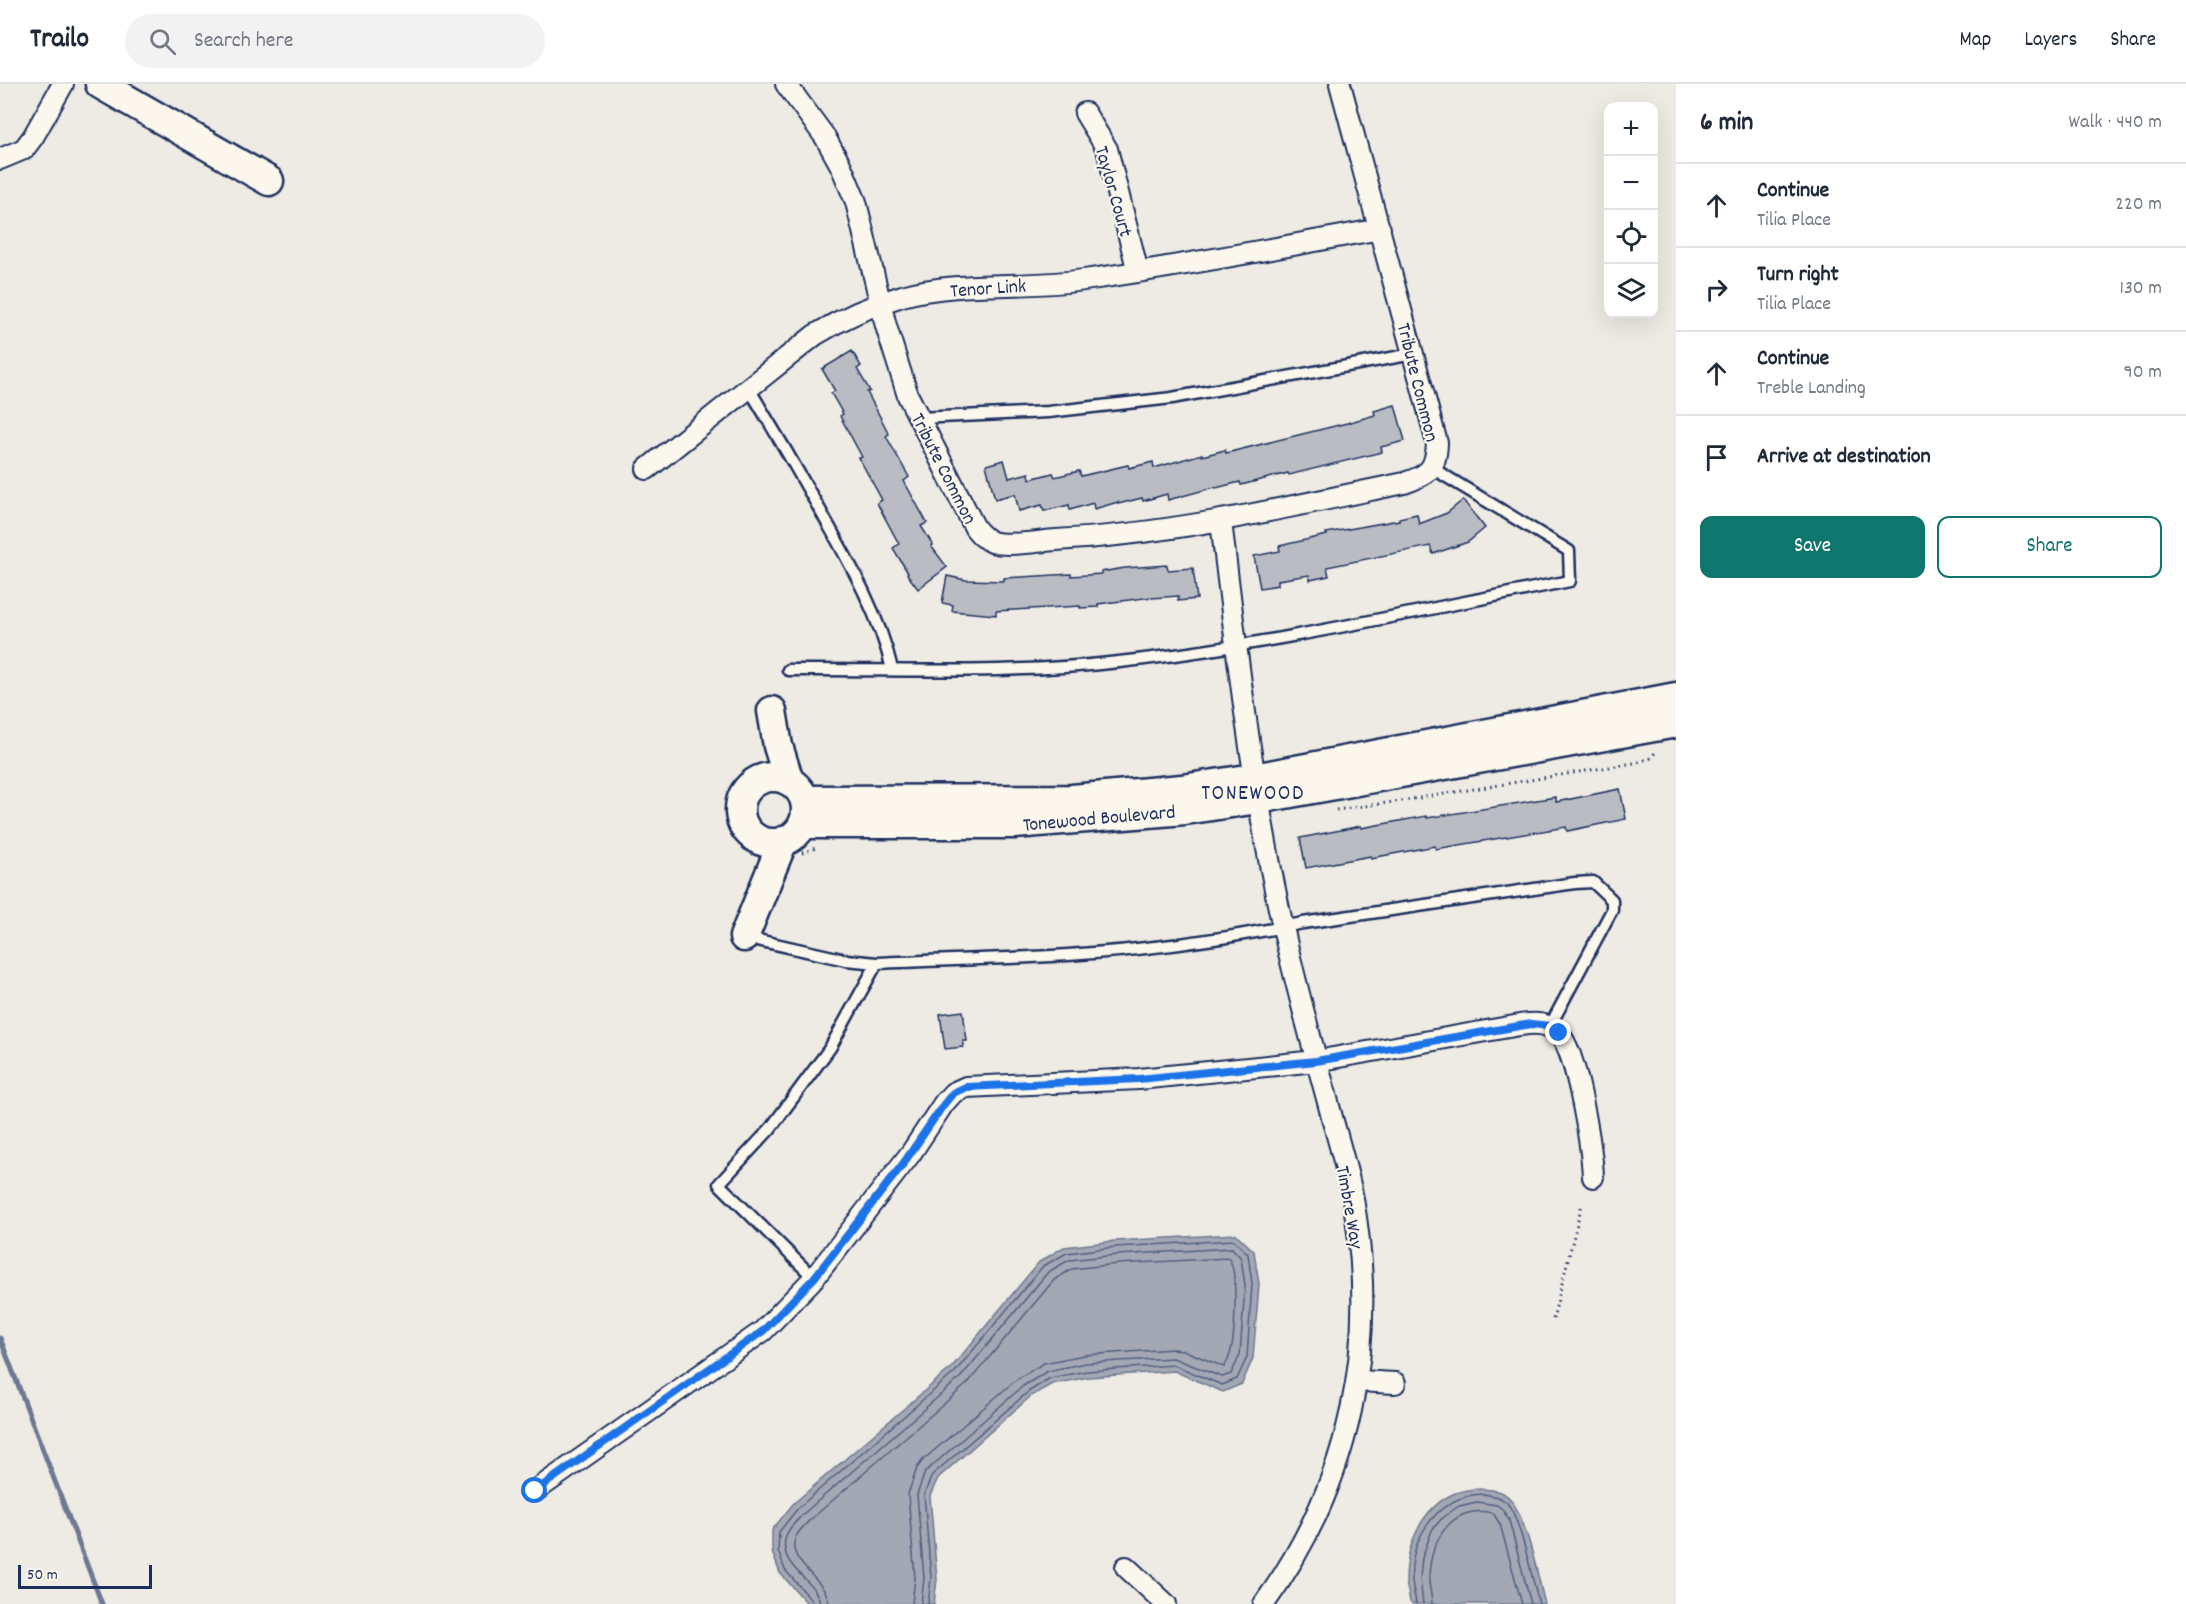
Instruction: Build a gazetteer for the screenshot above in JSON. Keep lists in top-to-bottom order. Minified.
{"streets":{"street":["Taylor Court","Tenor Link","Tribute Common","Tonewood Boulevard","Timbre Way"]},"crossings":[["Taylor Court","Tenor Link"],["Tenor Link","Tribute Common"],["Tonewood Boulevard","Timbre Way"]],"districts":["TONEWOOD"],"scale_bar":"50 m","page":{"header":"Trailo","search":"Search here","nav":["Map","Layers","Share"],"heading":["6 min","Walk · 440 m"],"map_buttons":["+","−"],"list":[["Continue","Tilia Place","220 m"],["Turn right","Tilia Place","130 m"],["Continue","Treble Landing","90 m"],"Arrive at destination"],"buttons":["Save","Share"],"scale":"50 m"}}
